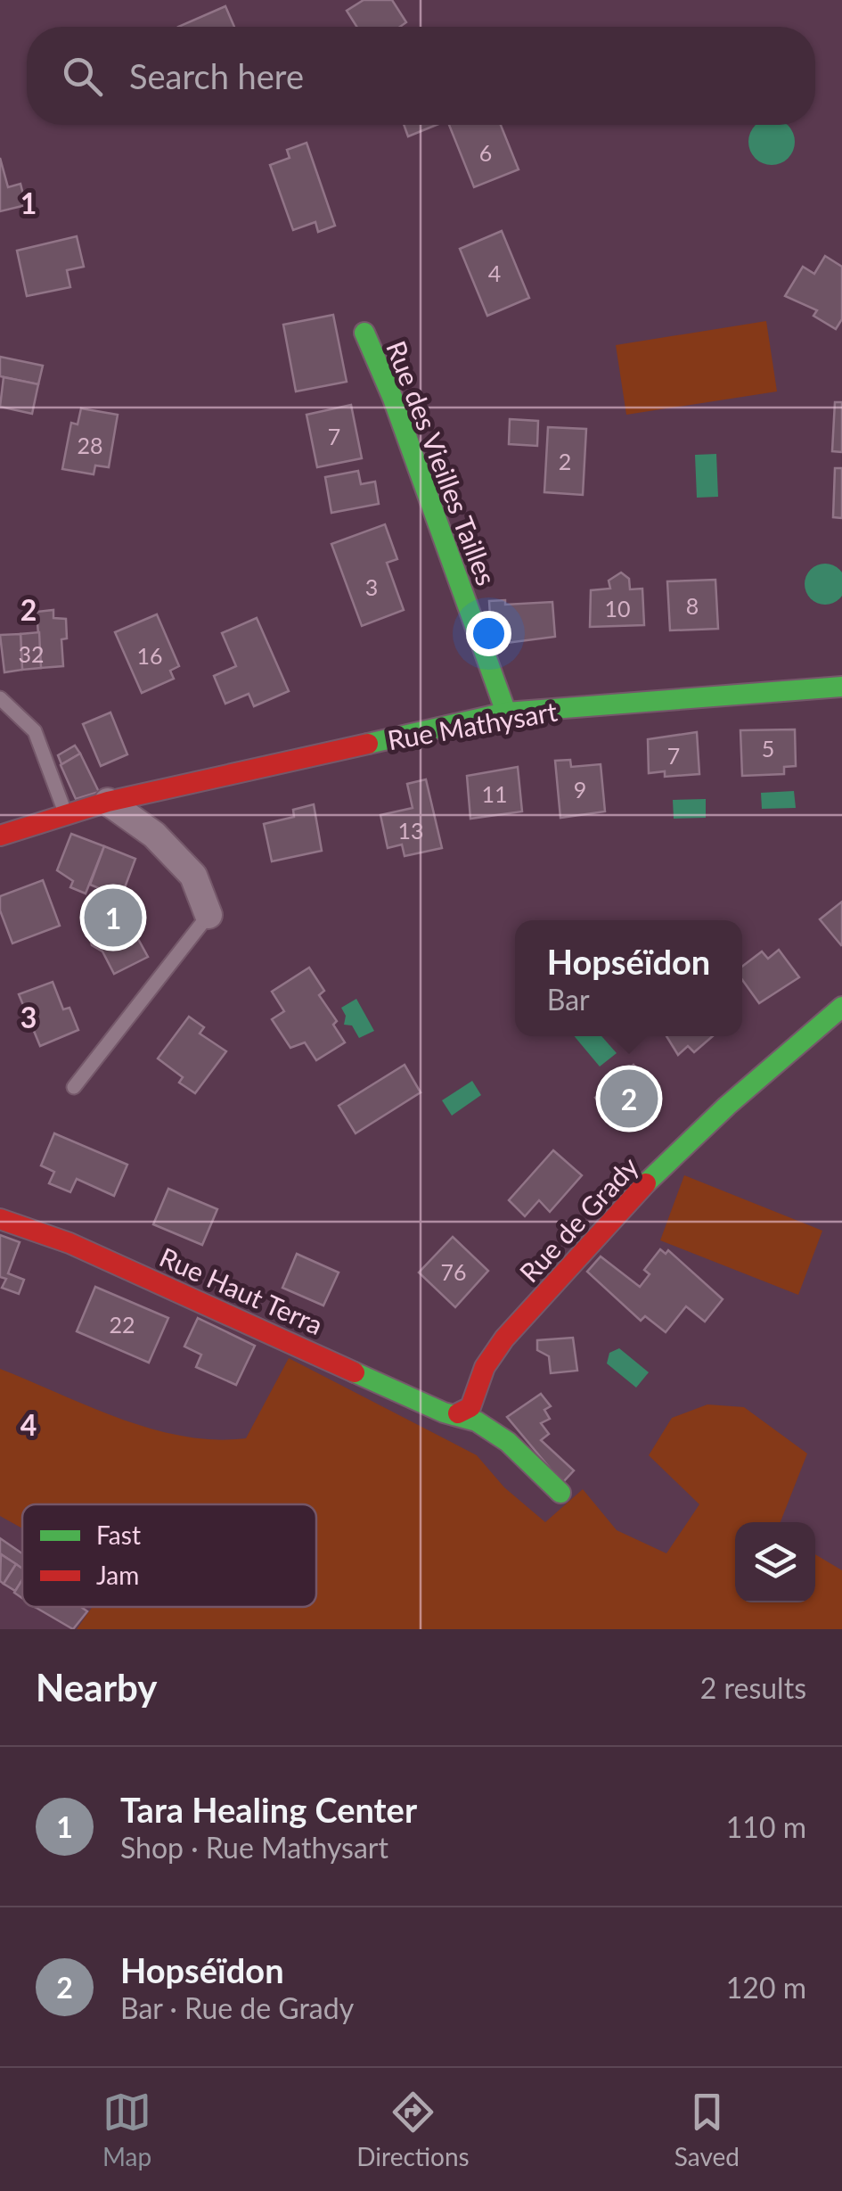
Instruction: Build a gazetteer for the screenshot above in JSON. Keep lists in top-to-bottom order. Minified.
{"streets":{"street":["Rue des Vieilles Tailles","Rue Mathysart","Rue de Grady","Rue Haut Terra"]},"crossings":[["Rue des Vieilles Tailles","Rue Mathysart"],["Rue de Grady","Rue Haut Terra"]],"house_numbers":["6","4","7","28","2","3","8","10","32","16","5","7","9","11","13","76","22"],"legend":["Fast","Jam"],"page":{"search":"Search here","pins":["1","2"],"popup":["Hopséïdon","Bar"],"heading":["Nearby","2 results"],"list":[{"mark":"1","name":"Tara Healing Center","note":"Shop · Rue Mathysart","value":"110 m"},{"mark":"2","name":"Hopséïdon","note":"Bar · Rue de Grady","value":"120 m"}],"nav":["Map","Directions","Saved"]},"grid":{"rows":["1","2","3","4"]}}
